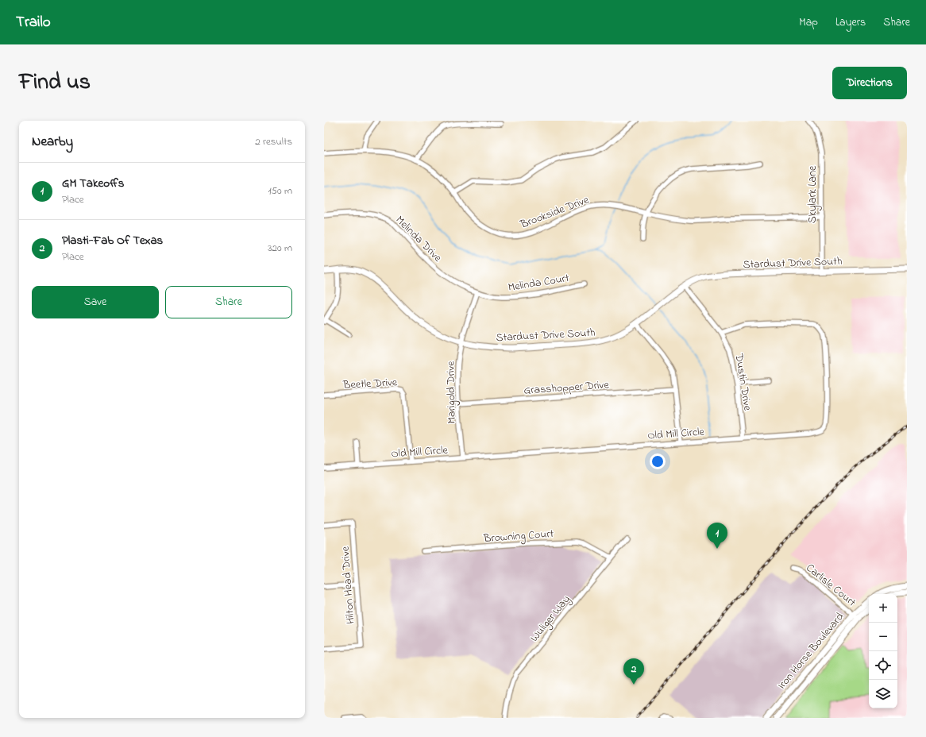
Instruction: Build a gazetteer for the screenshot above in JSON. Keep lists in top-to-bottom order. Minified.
{"streets":{"street":["Skylark Lane","Brookside Drive","Melinda Drive","Stardust Drive South","Melinda Court","Dustin Drive","Beetle Drive","Grasshopper Drive","Marigold Drive","Old Mill Circle","Browning Court","Carlisle Court","Hilton Head Drive","Wuliger Way","Iron Horse Boulevard"]},"crossings":[["Skylark Lane","Brookside Drive"],["Skylark Lane","Stardust Drive South"],["Melinda Drive","Melinda Court"],["Melinda Drive","Marigold Drive"],["Stardust Drive South","Dustin Drive"],["Stardust Drive South","Marigold Drive"],["Melinda Court","Marigold Drive"],["Dustin Drive","Old Mill Circle"],["Beetle Drive","Old Mill Circle"],["Grasshopper Drive","Marigold Drive"],["Marigold Drive","Old Mill Circle"],["Browning Court","Wuliger Way"],["Carlisle Court","Iron Horse Boulevard"]],"page":{"header":"Trailo","nav":["Map","Layers","Share"],"title":"Find us","buttons":["Directions",["Save","Share"]],"heading":["Nearby","2 results"],"list":[{"mark":"1","name":"GM Takeoffs","note":"Place","value":"150 m"},{"mark":"2","name":"Plasti-Fab Of Texas","note":"Place","value":"320 m"}],"pins":["1","2"],"map_buttons":["+","−"]}}
